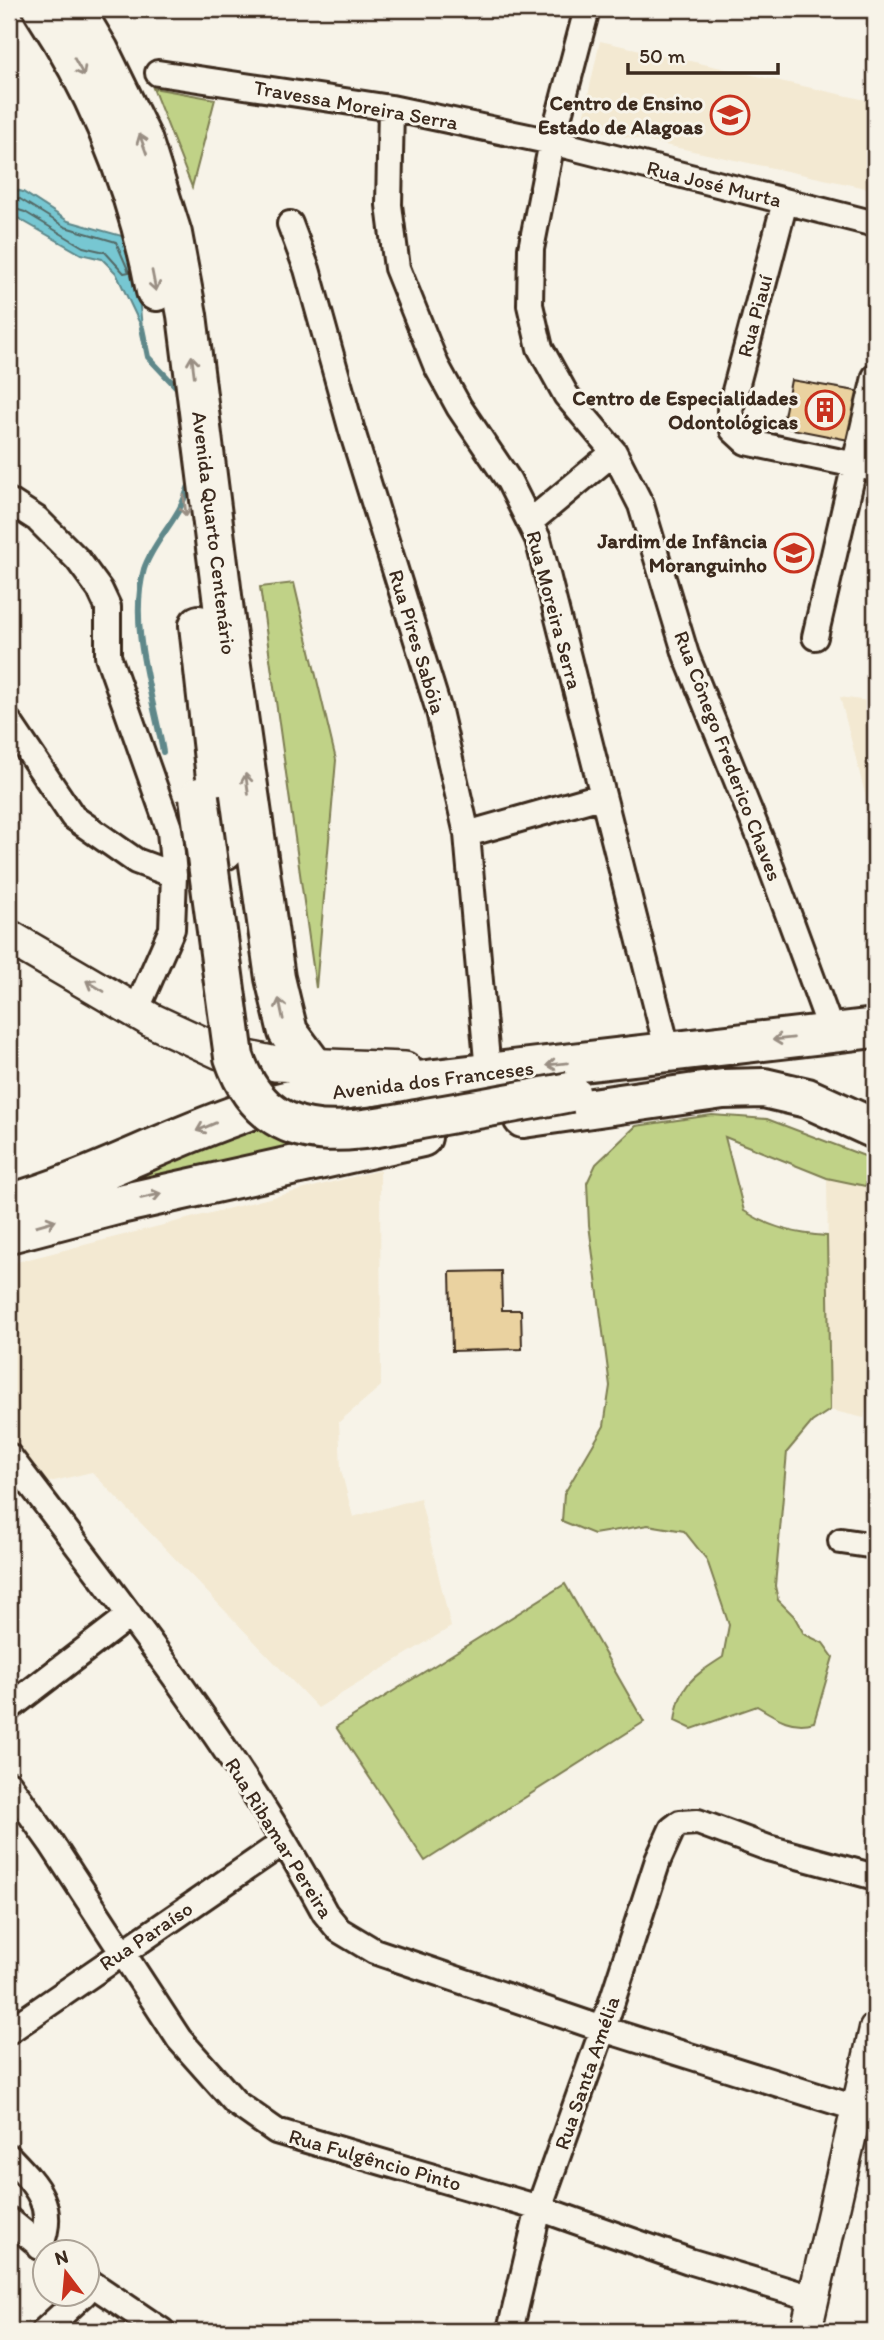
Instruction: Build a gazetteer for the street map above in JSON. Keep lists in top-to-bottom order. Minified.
{"streets":{"main road":["Avenida Quarto Centenário","Avenida dos Franceses"],"street":["Travessa Moreira Serra","Rua José Murta","Rua Piauí","Rua Moreira Serra","Rua Píres Sabóia","Rua Cônego Frederico Chaves","Rua Ribamar Pereira","Rua Paraíso","Rua Santa Amélia","Rua Fulgêncio Pinto"]},"crossings":[["Travessa Moreira Serra","Rua José Murta"],["Travessa Moreira Serra","Rua Moreira Serra"],["Travessa Moreira Serra","Rua Cônego Frederico Chaves"],["Rua José Murta","Rua Piauí"],["Rua José Murta","Rua Cônego Frederico Chaves"],["Rua Moreira Serra","Avenida dos Franceses"],["Rua Píres Sabóia","Avenida dos Franceses"],["Rua Cônego Frederico Chaves","Avenida dos Franceses"],["Rua Ribamar Pereira","Rua Paraíso"],["Rua Ribamar Pereira","Rua Santa Amélia"],["Rua Paraíso","Rua Fulgêncio Pinto"],["Rua Santa Amélia","Rua Fulgêncio Pinto"]],"places":{"school or university":["Centro de Ensino Estado de Alagoas","Jardim de Infância Moranguinho"],"building":["Centro de Especialidades Odontológicas"]},"scale_bar":"50 m","north":"top"}
